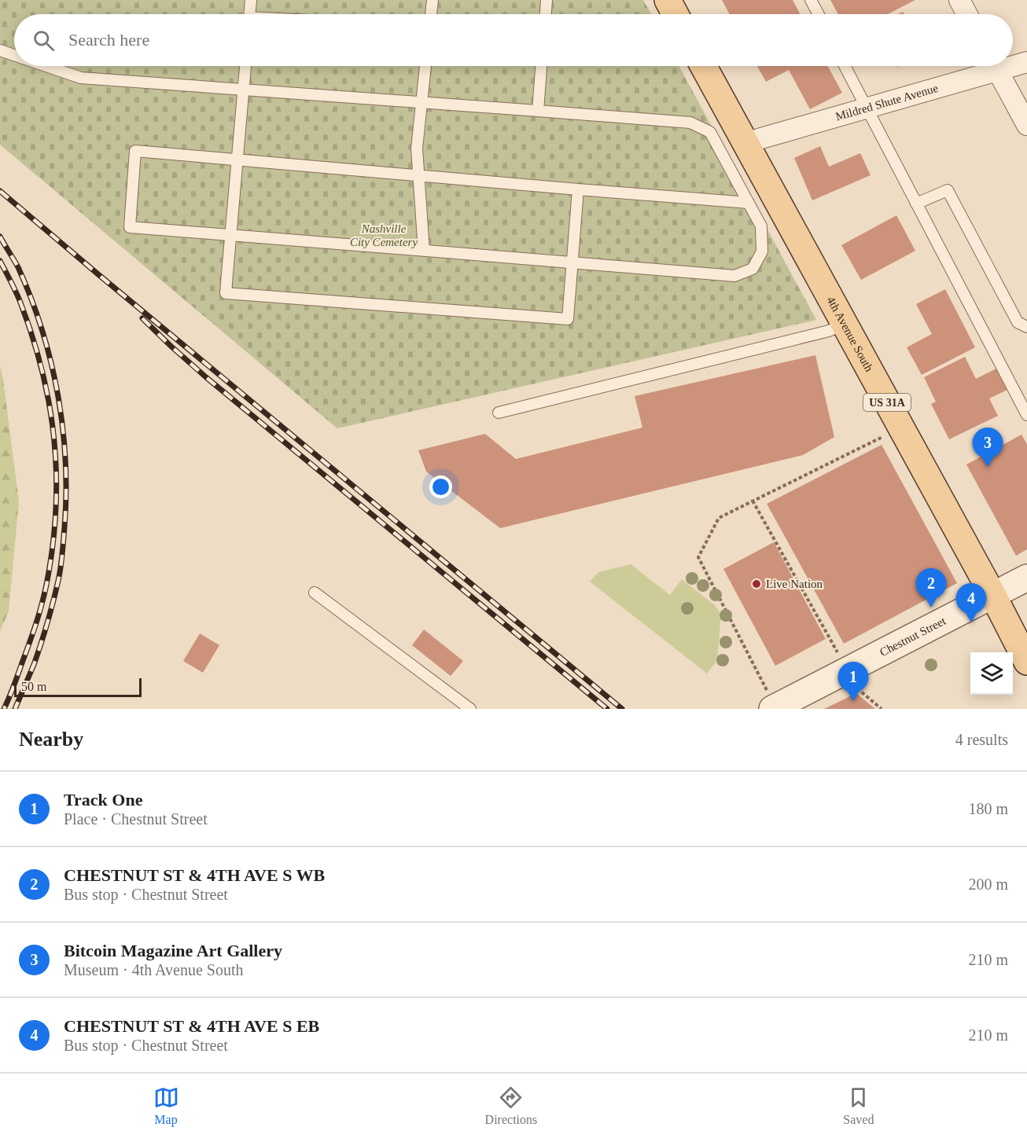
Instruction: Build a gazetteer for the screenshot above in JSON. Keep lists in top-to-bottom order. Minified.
{"streets":{"main road":["4th Avenue South","US 31A"],"street":["Mildred Shute Avenue","Chestnut Street"]},"crossings":[["Mildred Shute Avenue","4th Avenue South"],["4th Avenue South","Chestnut Street"]],"parks":["Nashville City Cemetery"],"places":["Live Nation"],"scale_bar":"50 m","page":{"search":"Search here","pins":["3","2","4","1"],"scale":"50 m","heading":["Nearby","4 results"],"list":[{"mark":"1","name":"Track One","note":"Place · Chestnut Street","value":"180 m"},{"mark":"2","name":"CHESTNUT ST & 4TH AVE S WB","note":"Bus stop · Chestnut Street","value":"200 m"},{"mark":"3","name":"Bitcoin Magazine Art Gallery","note":"Museum · 4th Avenue South","value":"210 m"},{"mark":"4","name":"CHESTNUT ST & 4TH AVE S EB","note":"Bus stop · Chestnut Street","value":"210 m"}],"nav":["Map","Directions","Saved"]}}
